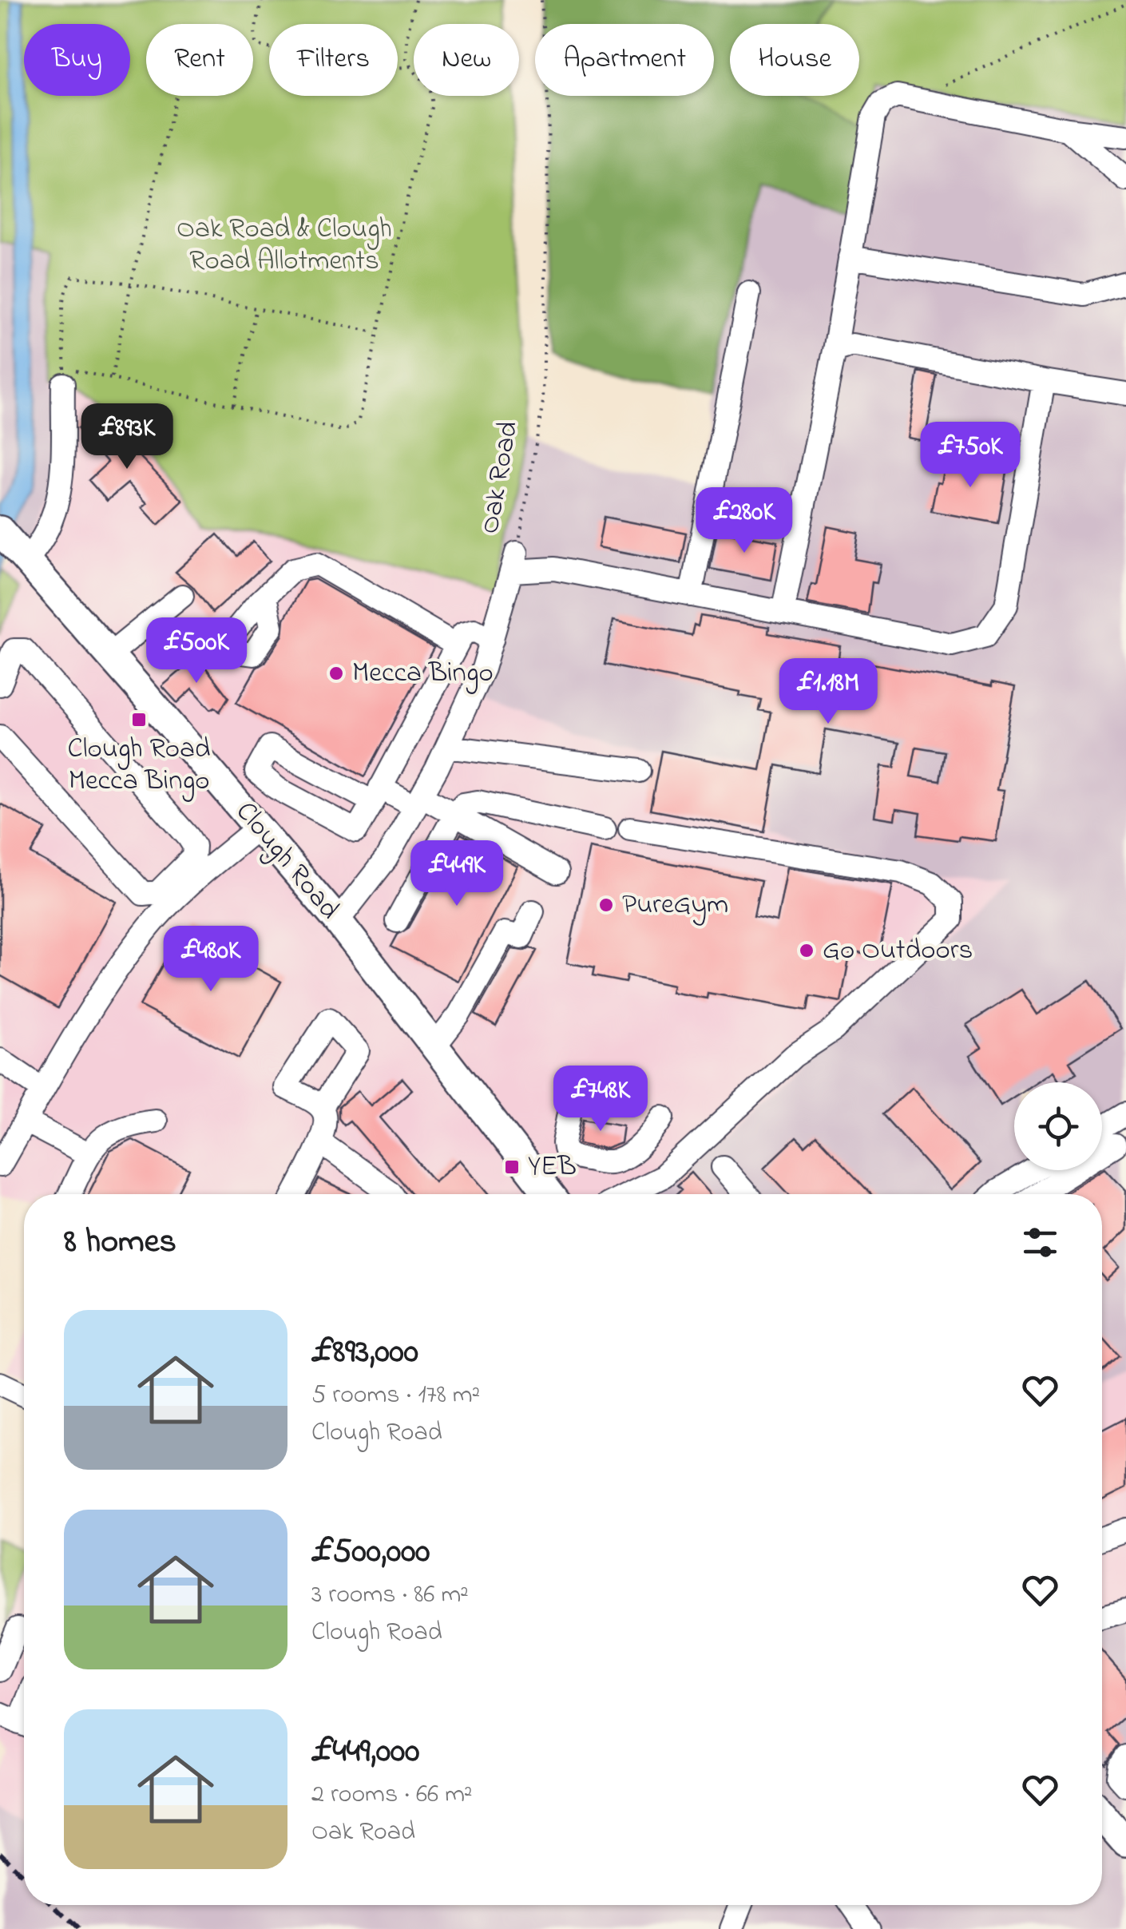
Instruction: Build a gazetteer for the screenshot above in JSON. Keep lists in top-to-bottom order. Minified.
{"streets":{"main road":["Clough Road"],"street":["Oak Road"]},"crossings":[["Oak Road","Clough Road"]],"parks":["Oak Road & Clough Road Allotments"],"places":{"other":["Mecca Bingo","PureGym","Go Outdoors"],"transit":["Clough Road Mecca Bingo","YEB"]},"page":{"chip":["Buy","Rent","Filters","New","Apartment","House"],"price":["£893K","£750K","£280K","£500K","£1.18M","£449K","£480K","£748K"],"heading":"8 homes","list":[{"name":"£893,000","note":"5 rooms · 178 m² · Clough Road"},{"name":"£500,000","note":"3 rooms · 86 m² · Clough Road"},{"name":"£449,000","note":"2 rooms · 66 m² · Oak Road"}]}}
